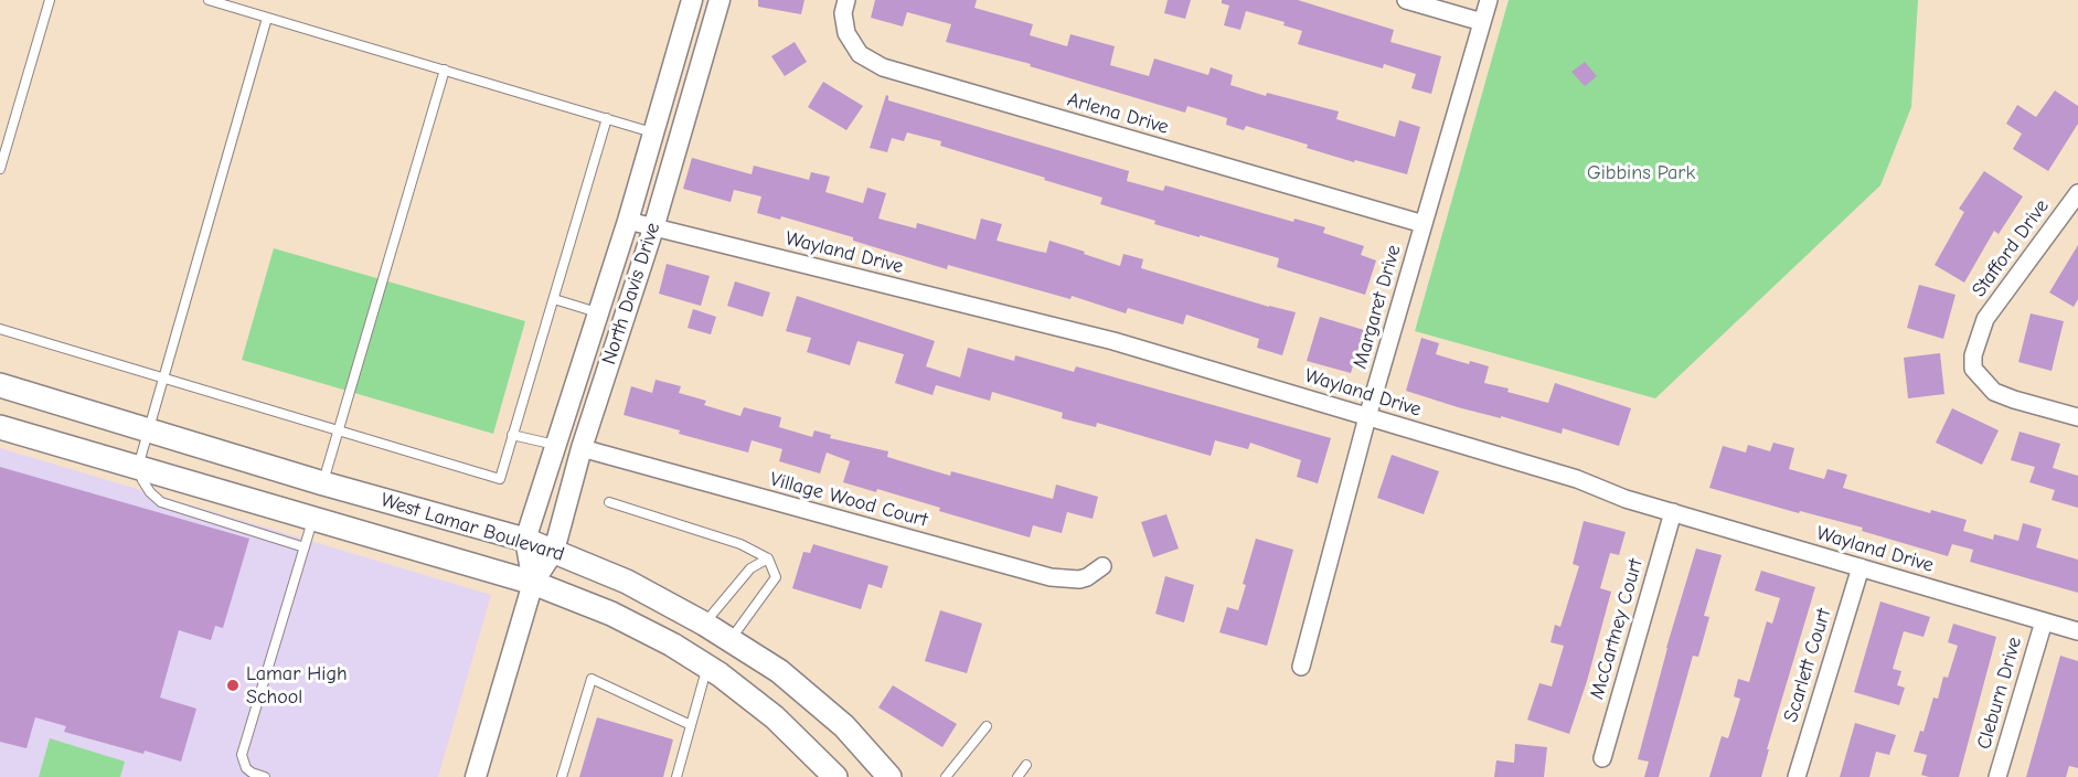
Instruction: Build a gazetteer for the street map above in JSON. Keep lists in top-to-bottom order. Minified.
{"streets":{"main road":["West Lamar Boulevard"],"street":["Arlena Drive","Stafford Drive","Wayland Drive","North Davis Drive","Margaret Drive","Village Wood Court","McCartney Court","Scarlett Court","Cleburn Drive"]},"crossings":[["Arlena Drive","Margaret Drive"],["Wayland Drive","North Davis Drive"],["Wayland Drive","Margaret Drive"],["Wayland Drive","McCartney Court"],["Wayland Drive","Scarlett Court"],["Wayland Drive","Cleburn Drive"],["North Davis Drive","Village Wood Court"],["North Davis Drive","West Lamar Boulevard"]],"parks":["Gibbins Park"],"places":["Lamar High School"]}
